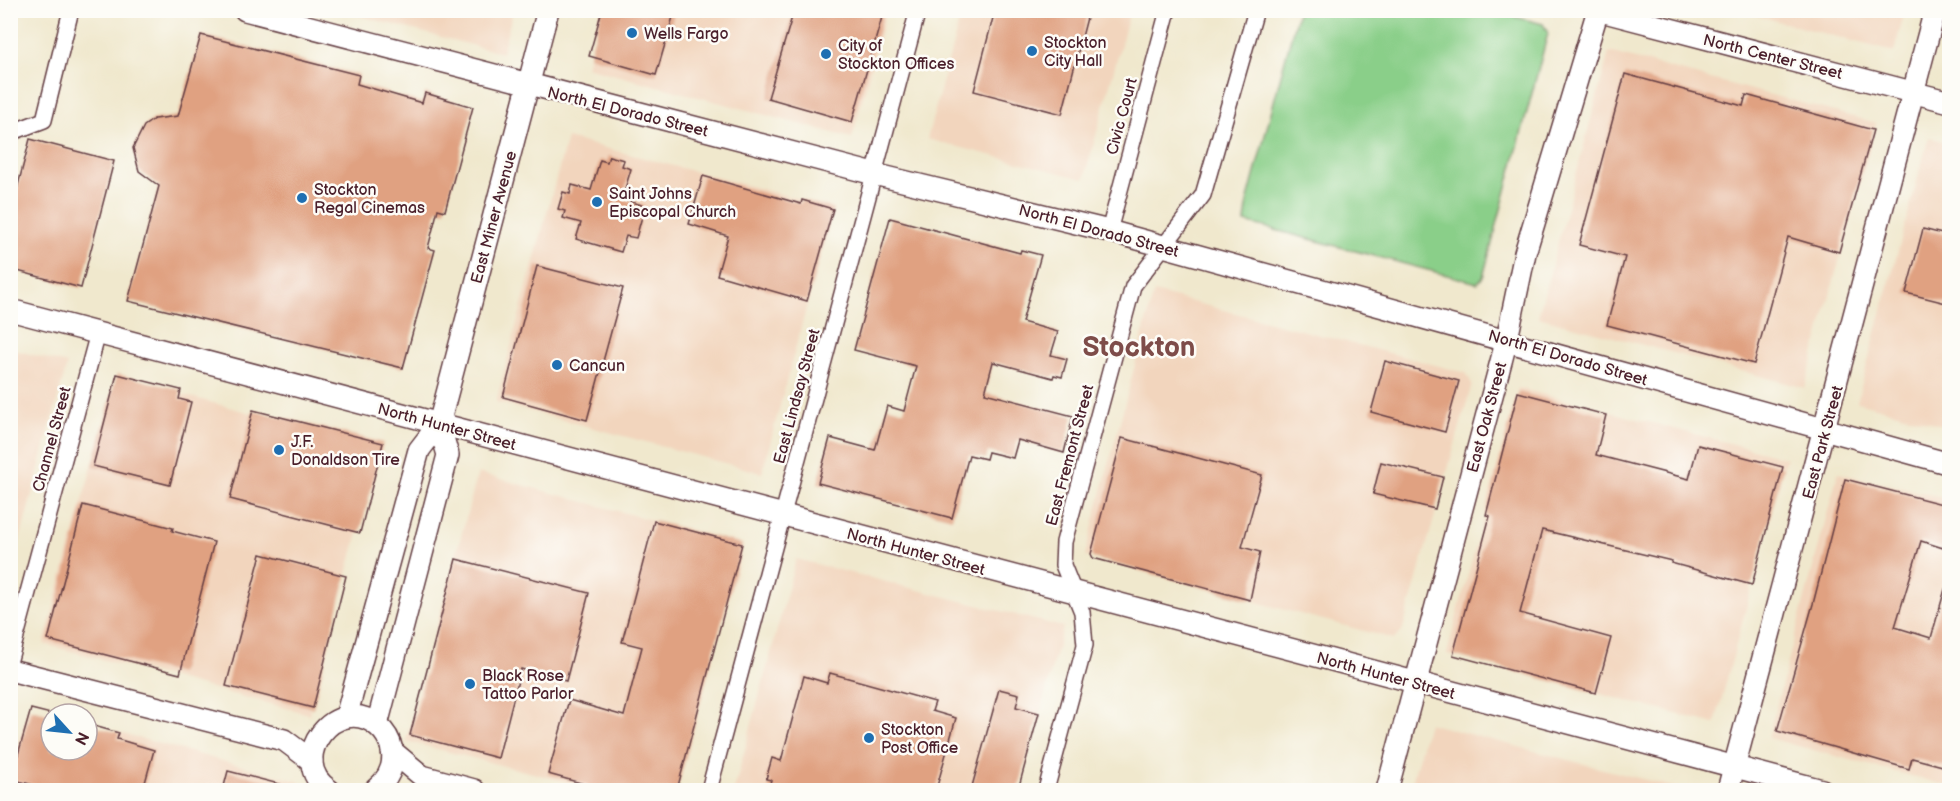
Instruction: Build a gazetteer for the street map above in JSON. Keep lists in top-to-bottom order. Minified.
{"streets":{"street":["North Center Street","North El Dorado Street","Civic Court","East Miner Avenue","East Lindsay Street","East Oak Street","North Hunter Street","Channel Street","East Park Street","East Fremont Street"]},"crossings":[["North Center Street","East Oak Street"],["North Center Street","East Park Street"],["North El Dorado Street","Civic Court"],["North El Dorado Street","East Miner Avenue"],["North El Dorado Street","East Lindsay Street"],["North El Dorado Street","East Oak Street"],["North El Dorado Street","East Park Street"],["North El Dorado Street","East Fremont Street"],["East Miner Avenue","North Hunter Street"],["East Lindsay Street","North Hunter Street"],["East Oak Street","North Hunter Street"],["North Hunter Street","Channel Street"],["North Hunter Street","East Park Street"],["North Hunter Street","East Fremont Street"]],"districts":["Stockton"],"places":["Wells Fargo","Stockton City Hall","City of Stockton Offices","Stockton Regal Cinemas","Saint Johns Episcopal Church","Cancun","J.F. Donaldson Tire","Black Rose Tattoo Parlor","Stockton Post Office"],"north":"bottom right"}
